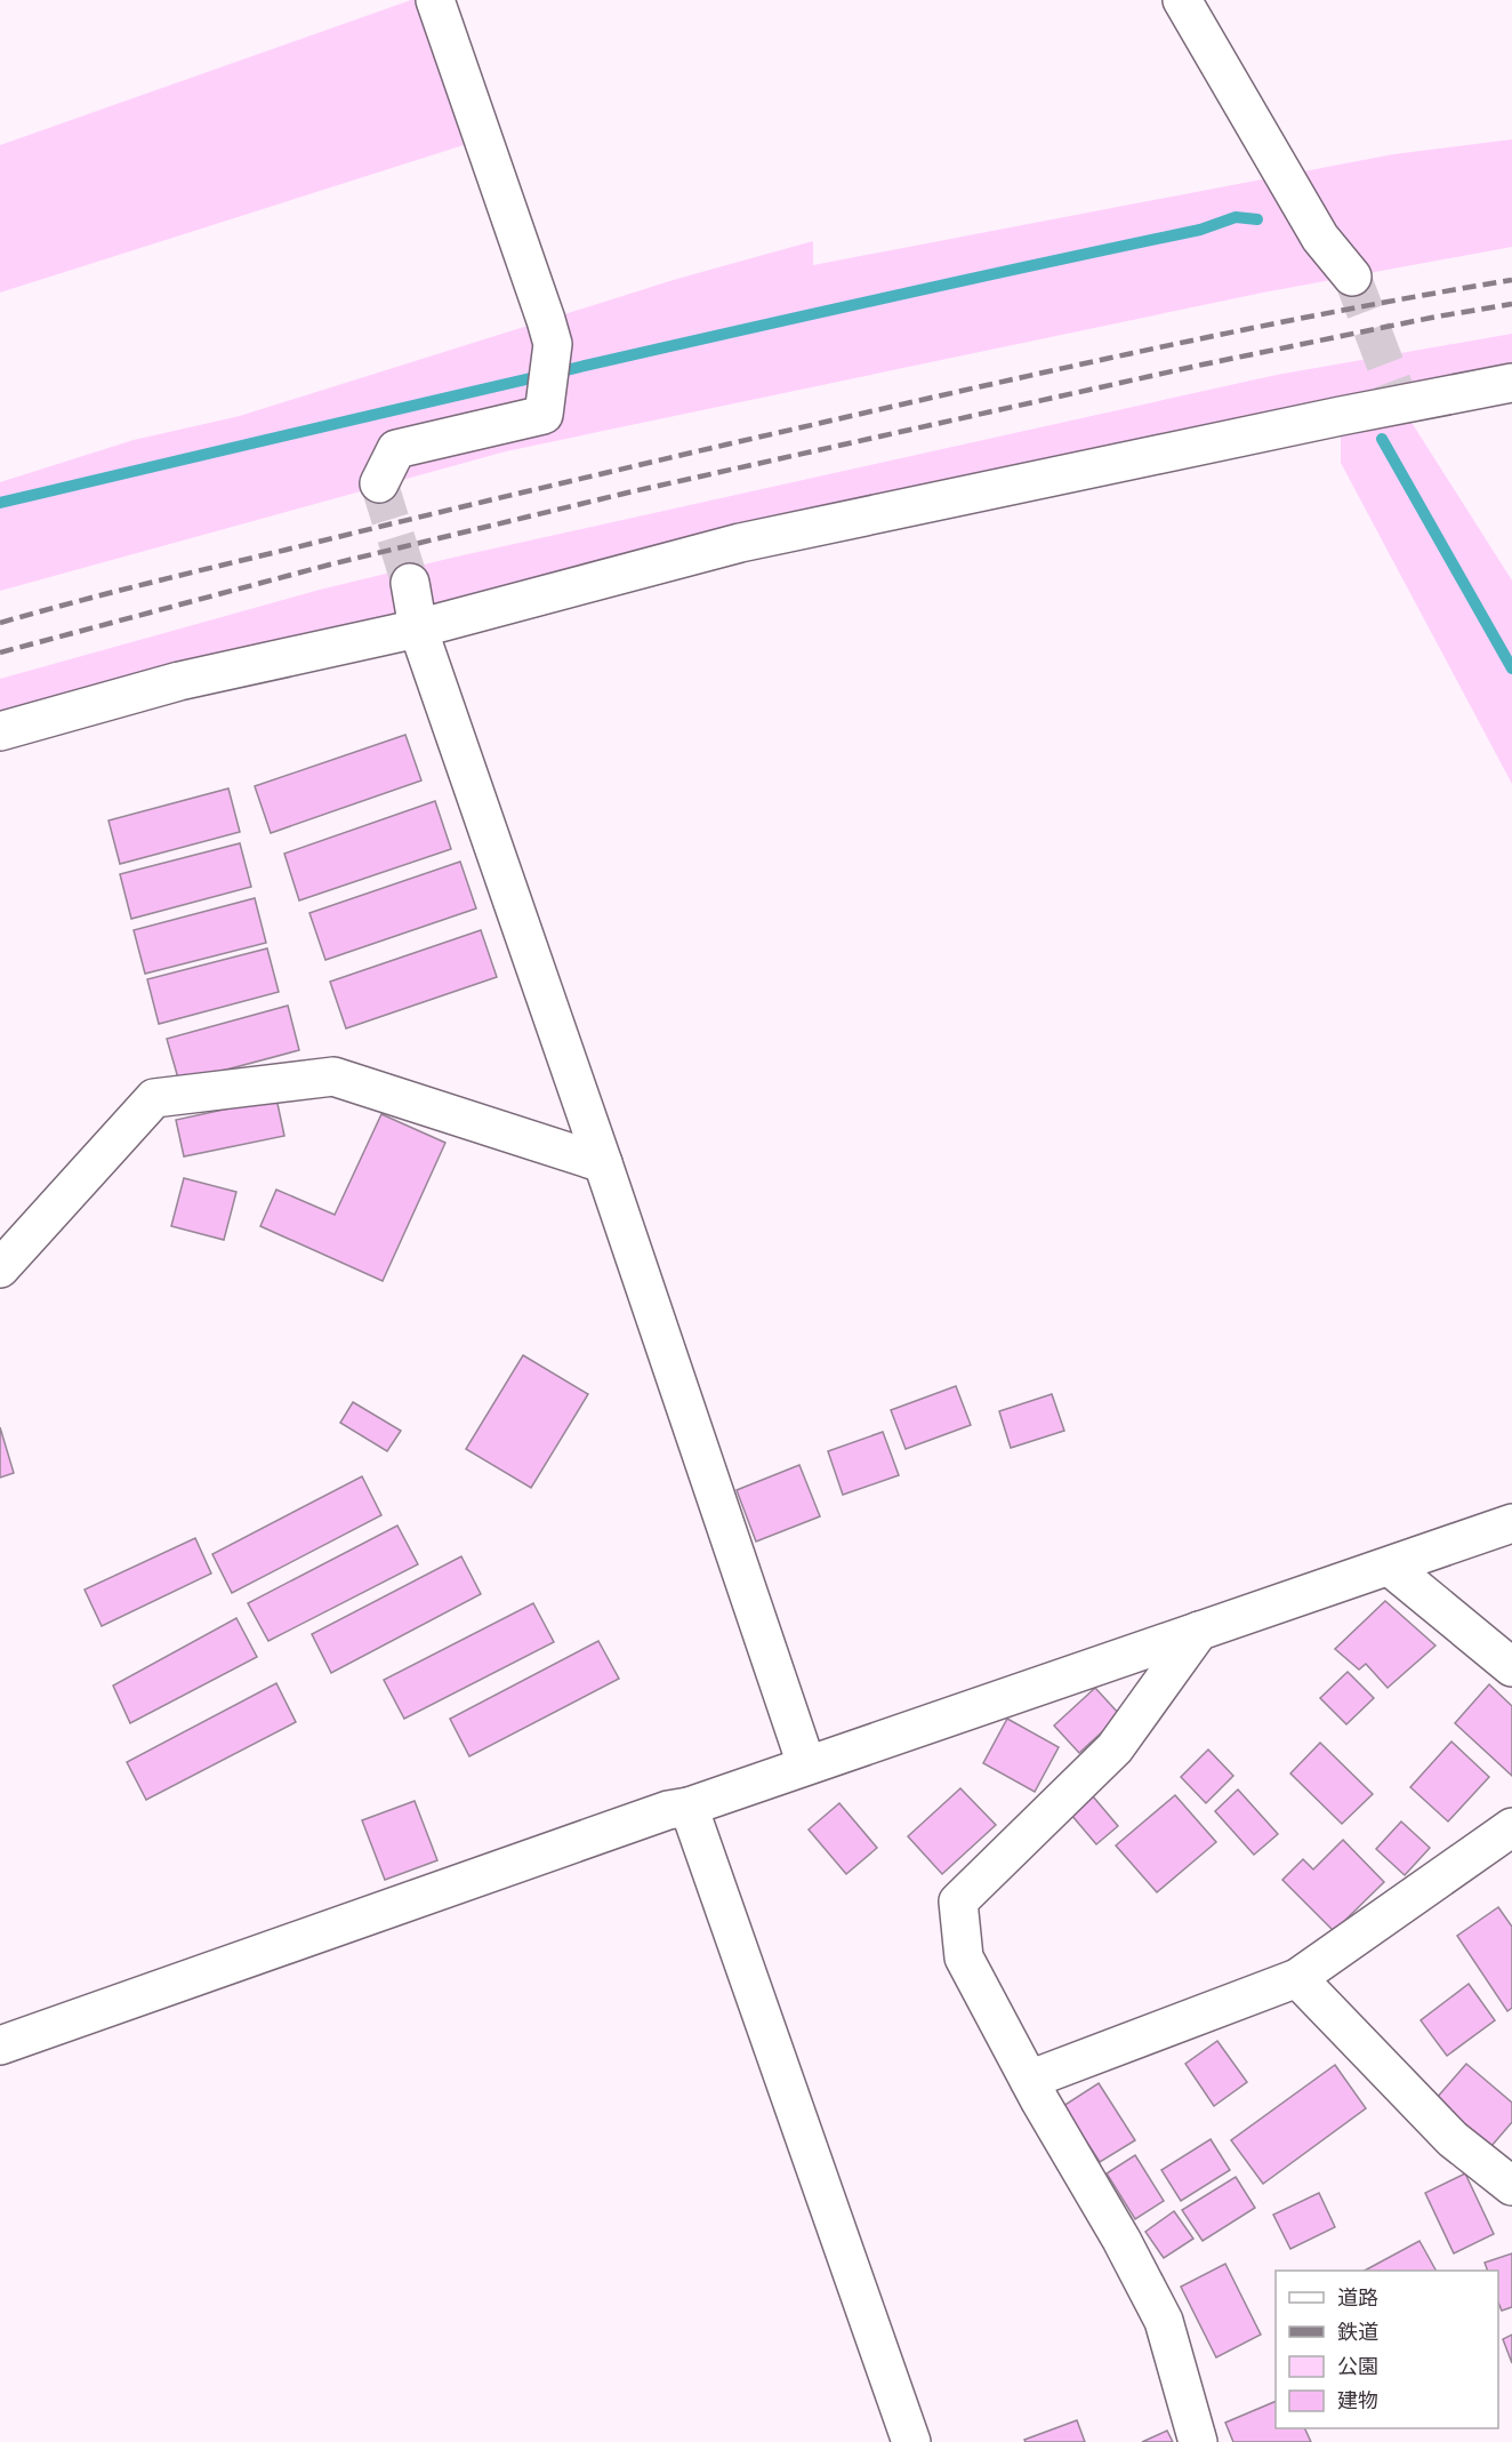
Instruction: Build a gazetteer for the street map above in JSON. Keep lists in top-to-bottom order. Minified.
{"legend":["道路","鉄道","公園","建物"]}
